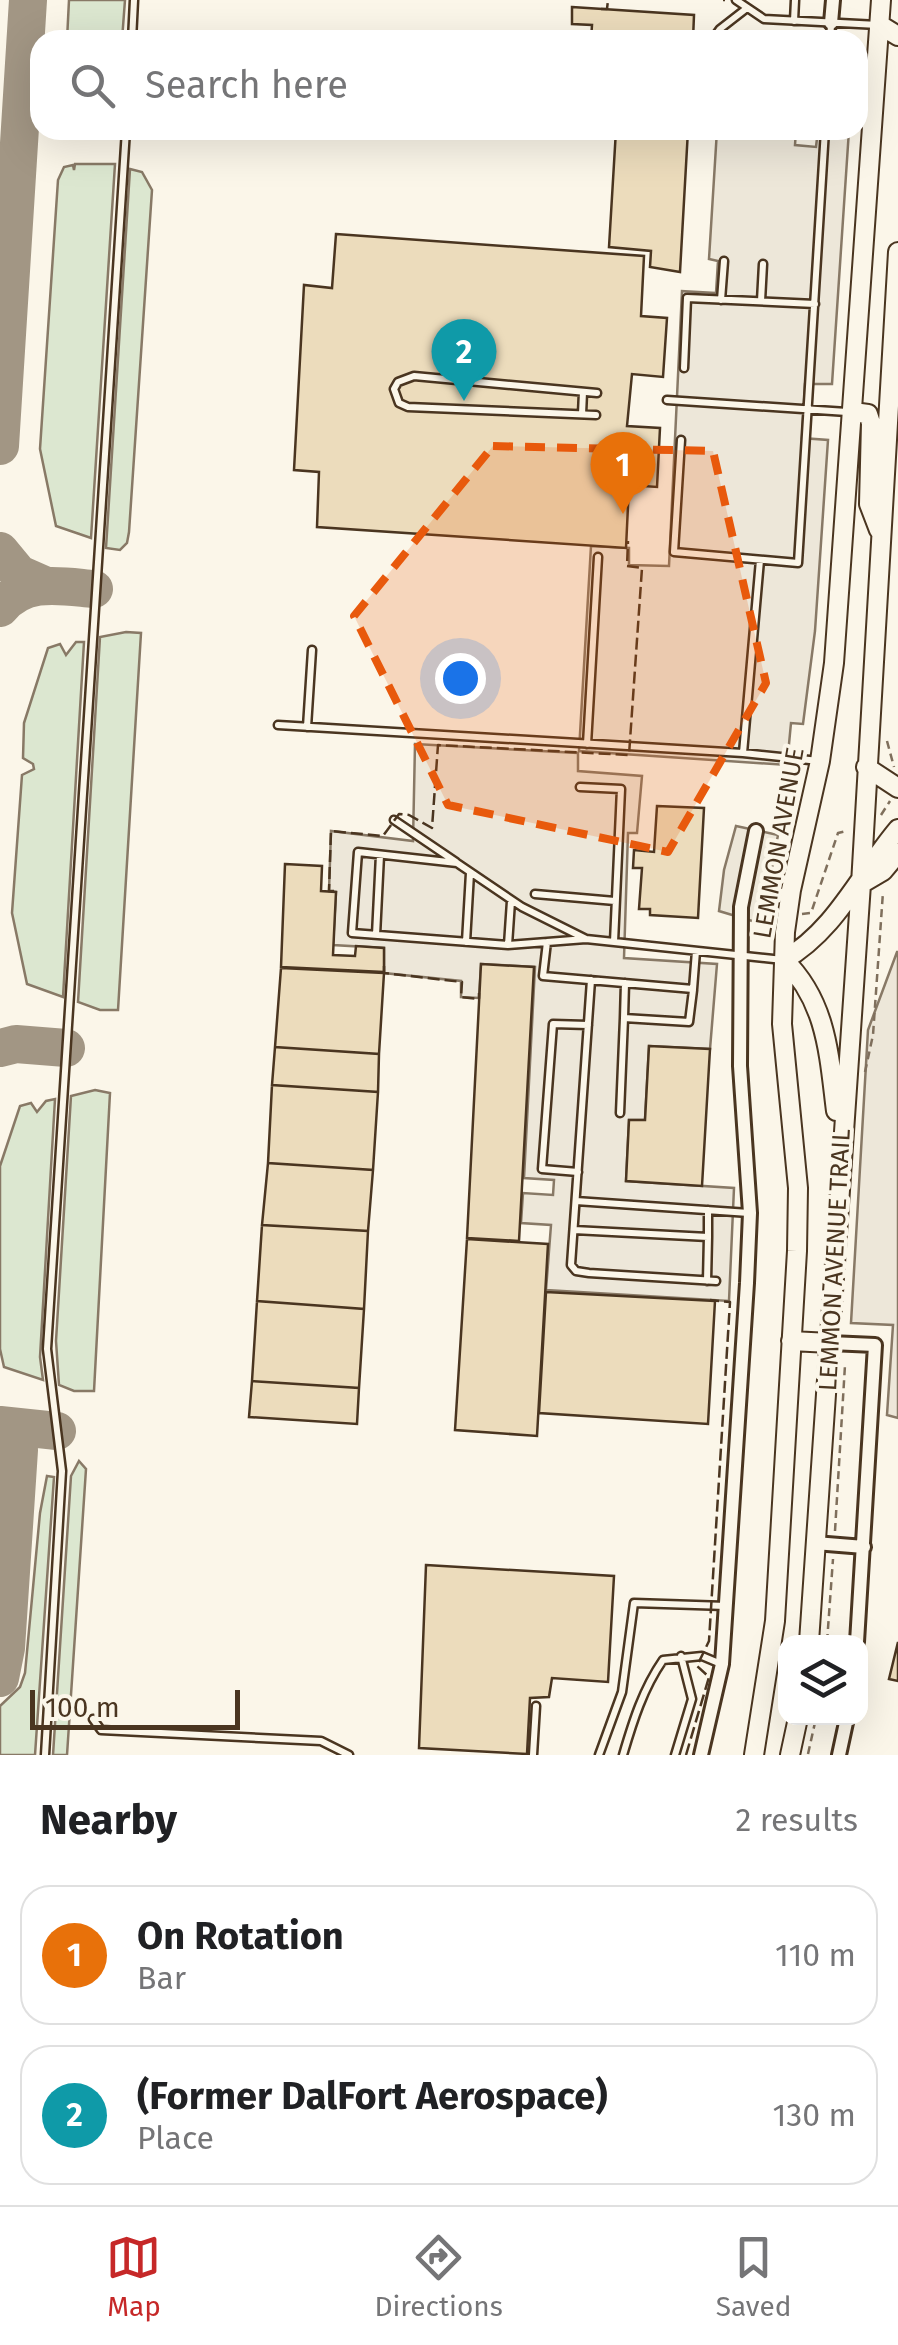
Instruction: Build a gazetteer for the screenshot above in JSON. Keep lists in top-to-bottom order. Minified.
{"streets":{"main road":["LEMMON AVENUE"],"path":["LEMMON AVENUE TRAIL"]},"scale_bar":"100 m","page":{"search":"Search here","pins":["2","1"],"scale":"100 m","heading":["Nearby","2 results"],"list":[{"mark":"1","name":"On Rotation","note":"Bar","value":"110 m"},{"mark":"2","name":"(Former DalFort Aerospace)","note":"Place","value":"130 m"}],"nav":["Map","Directions","Saved"]}}
